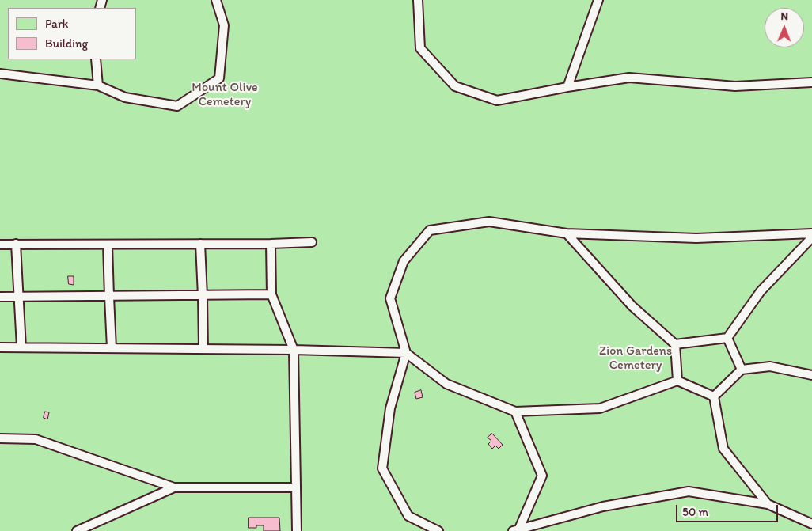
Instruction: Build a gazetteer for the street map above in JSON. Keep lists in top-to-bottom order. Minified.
{"parks":["Mount Olive Cemetery","Zion Gardens Cemetery"],"legend":["Park","Building"],"scale_bar":"50 m","north":"top"}
